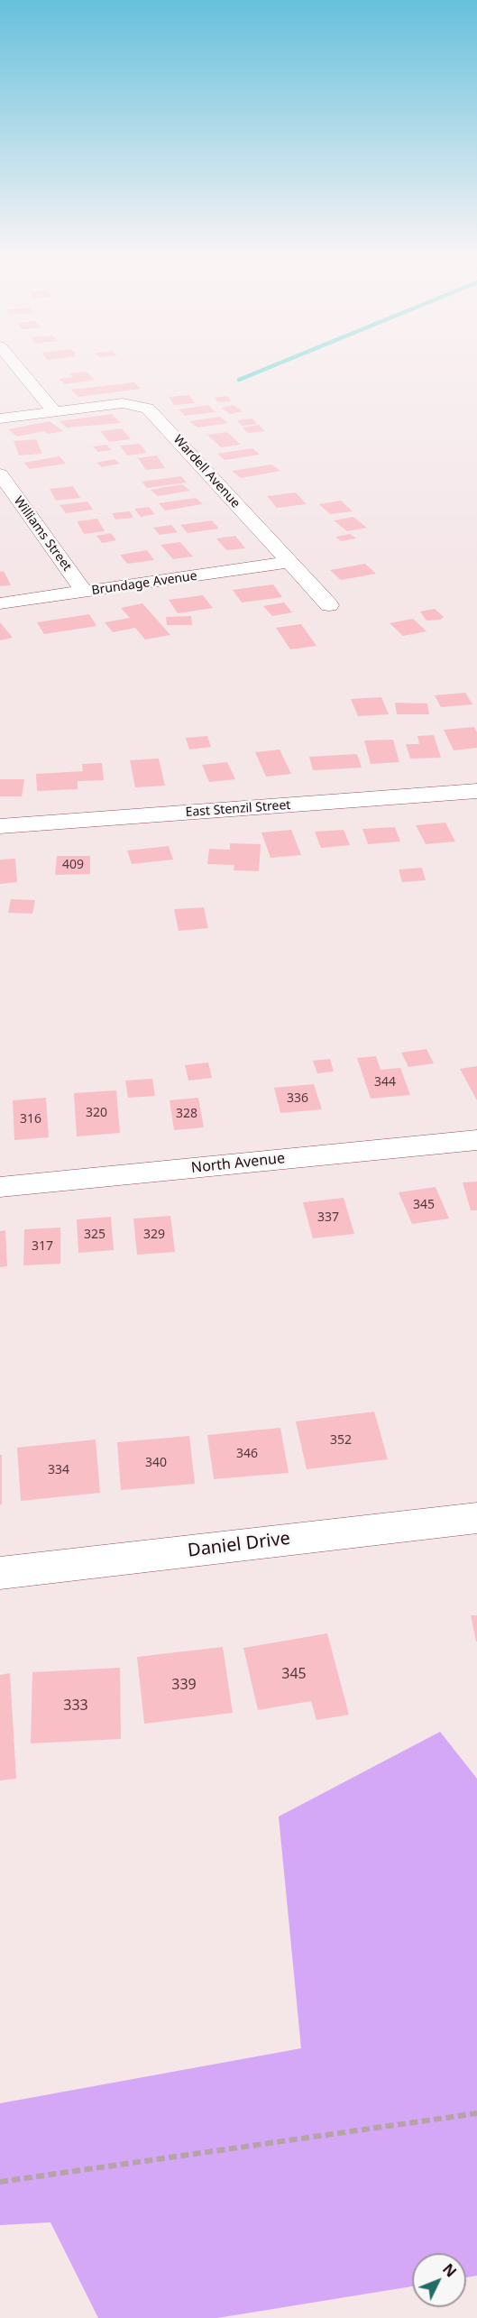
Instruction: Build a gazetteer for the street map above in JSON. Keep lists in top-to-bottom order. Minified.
{"streets":{"street":["Wardell Avenue","Williams Street","Brundage Avenue","East Stenzil Street","North Avenue","Daniel Drive"]},"crossings":[["Wardell Avenue","Brundage Avenue"],["Williams Street","Brundage Avenue"]],"house_numbers":["409","344","336","320","328","316","345","337","325","329","317","352","346","340","334","345","339","333"],"north":"top right"}
